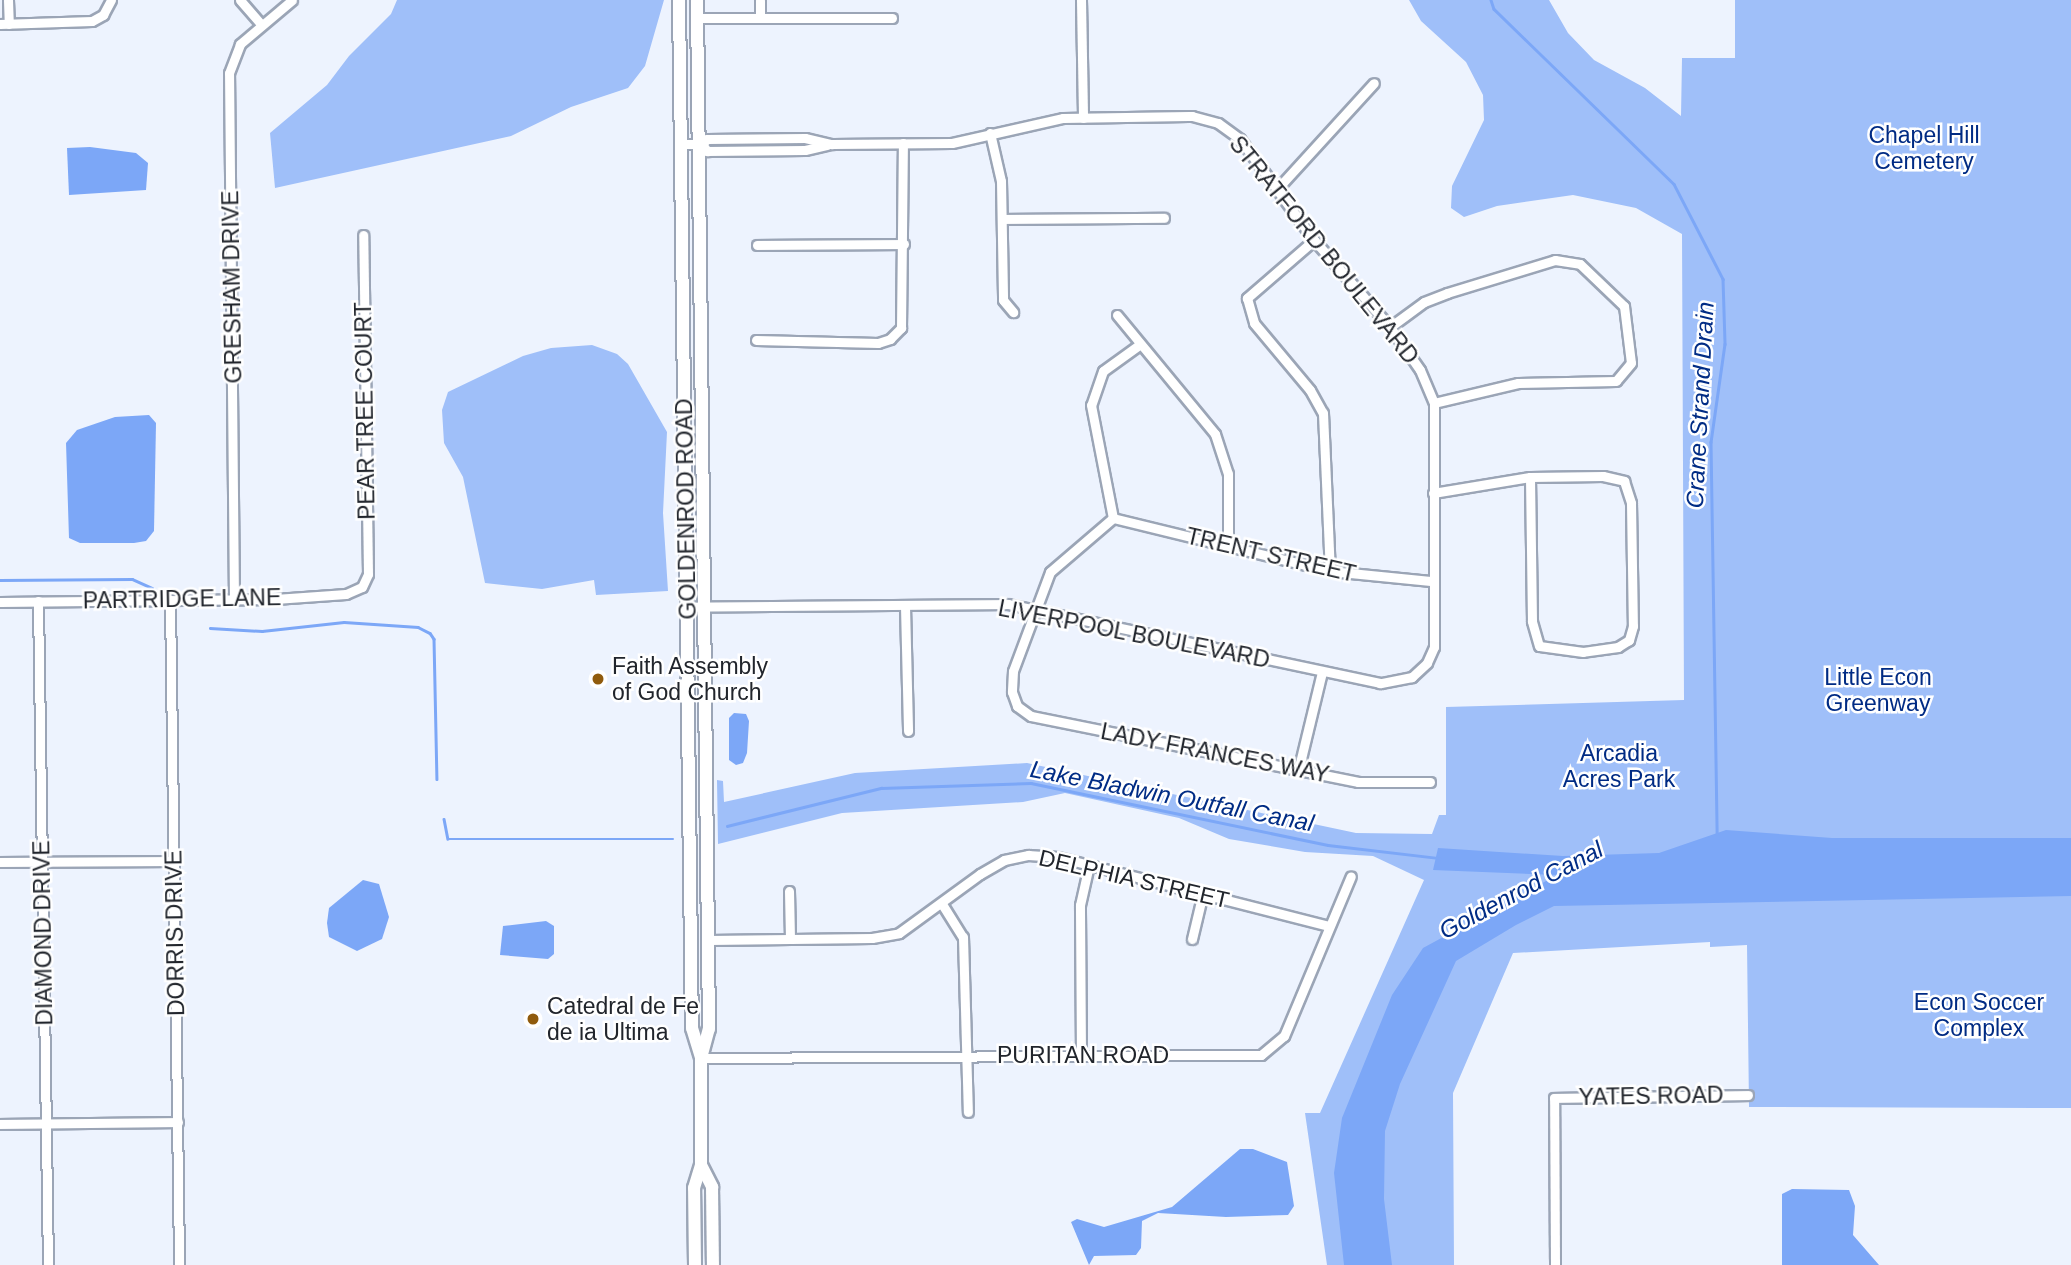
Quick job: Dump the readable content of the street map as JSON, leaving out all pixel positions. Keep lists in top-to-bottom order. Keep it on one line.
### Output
{"streets":{"main road":["GOLDENROD ROAD"],"street":["STRATFORD BOULEVARD","GRESHAM DRIVE","PEAR TREE COURT","TRENT STREET","PARTRIDGE LANE","LIVERPOOL BOULEVARD","LADY FRANCES WAY","DELPHIA STREET","DIAMOND DRIVE","DORRIS DRIVE","PURITAN ROAD","YATES ROAD"]},"crossings":[["STRATFORD BOULEVARD","GOLDENROD ROAD"],["STRATFORD BOULEVARD","TRENT STREET"],["STRATFORD BOULEVARD","LIVERPOOL BOULEVARD"],["GRESHAM DRIVE","PARTRIDGE LANE"],["PEAR TREE COURT","PARTRIDGE LANE"],["GOLDENROD ROAD","LIVERPOOL BOULEVARD"],["GOLDENROD ROAD","DELPHIA STREET"],["GOLDENROD ROAD","PURITAN ROAD"],["PARTRIDGE LANE","DIAMOND DRIVE"],["PARTRIDGE LANE","DORRIS DRIVE"],["LIVERPOOL BOULEVARD","LADY FRANCES WAY"],["DELPHIA STREET","PURITAN ROAD"]],"water":["Crane Strand Drain","Lake Bladwin Outfall Canal","Goldenrod Canal"],"parks":["Chapel Hill Cemetery","Little Econ Greenway","Arcadia Acres Park","Econ Soccer Complex"],"places":["Faith Assembly of God Church","Catedral de Fe de ia Ultima"]}
